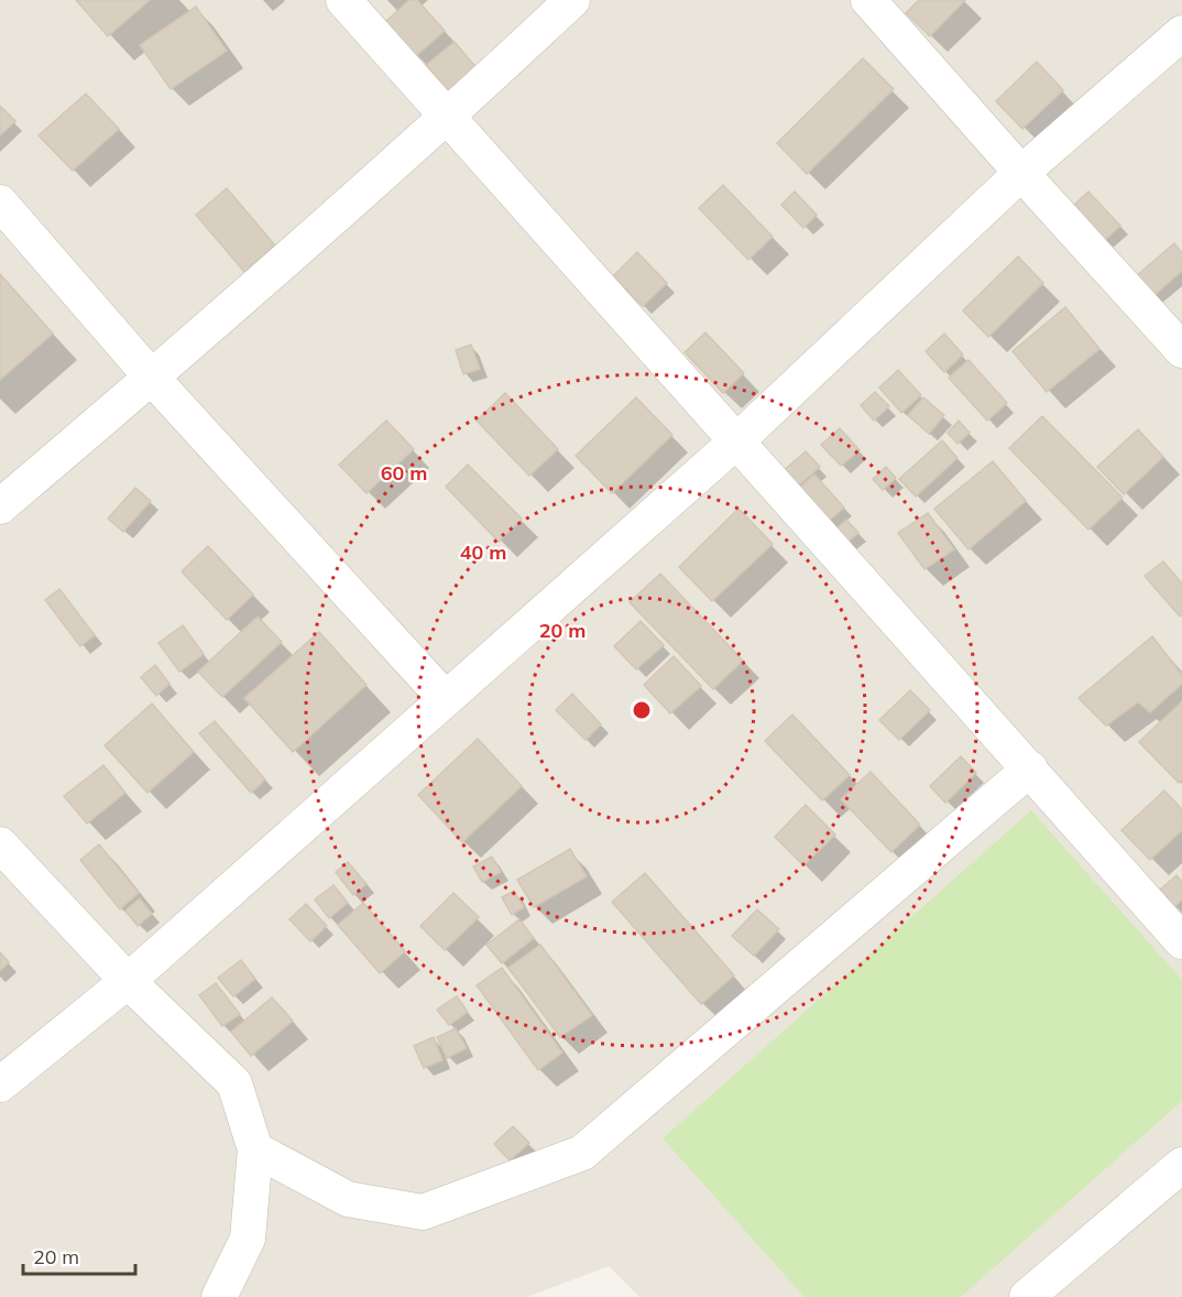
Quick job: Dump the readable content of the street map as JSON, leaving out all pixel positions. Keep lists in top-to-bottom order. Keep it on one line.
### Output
{"scale_bar":"20 m","rings":["60 m","40 m","20 m"]}
